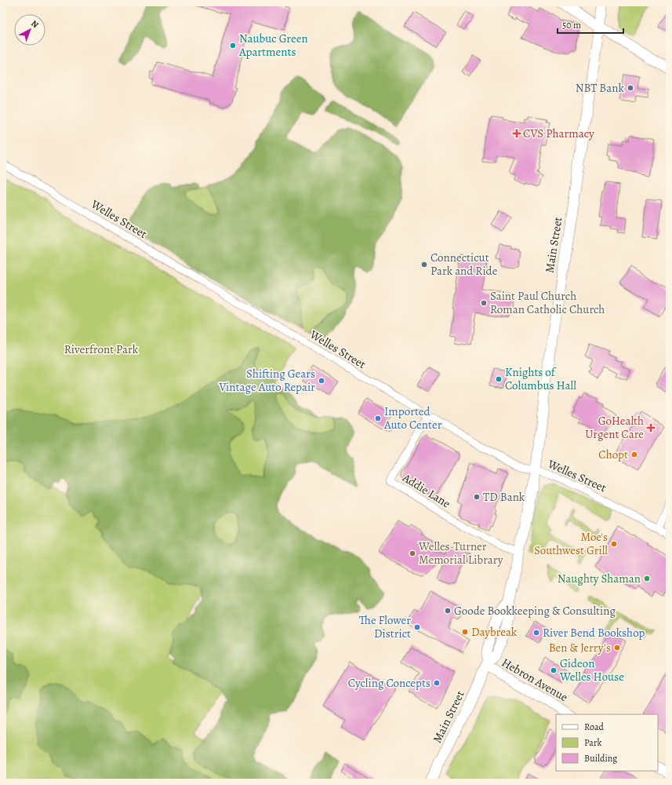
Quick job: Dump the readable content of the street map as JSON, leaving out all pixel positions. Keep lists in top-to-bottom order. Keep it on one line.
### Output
{"streets":{"main road":["Main Street","Hebron Avenue"],"street":["Welles Street","Addie Lane"]},"crossings":[["Welles Street","Main Street"],["Welles Street","Addie Lane"],["Main Street","Addie Lane"],["Main Street","Hebron Avenue"]],"parks":["Riverfront Park"],"places":{"other":["Naubuc Green Apartments","NBT Bank","Connecticut Park and Ride","Saint Paul Church Roman Catholic Church","Knights of Columbus Hall","Shifting Gears Vintage Auto Repair","Imported Auto Center","Chopt","TD Bank","Moe's Southwest Grill","Welles-Turner Memorial Library","Naughty Shaman","Goode Bookkeeping & Consulting","The Flower District","Daybreak","River Bend Bookshop","Ben & Jerry's","Gideon Welles House","Cycling Concepts"],"health":["CVS Pharmacy","GoHealth Urgent Care"]},"legend":["Road","Park","Building"],"scale_bar":"50 m","north":"top right"}
